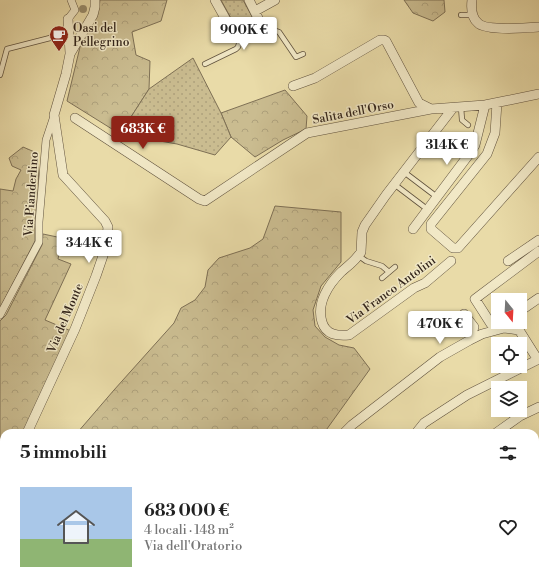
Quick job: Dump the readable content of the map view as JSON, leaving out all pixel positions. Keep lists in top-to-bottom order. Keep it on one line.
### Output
{"streets":{"street":["Salita dell'Orso","Via Pianderlino","Via Franco Antolini","Via del Monte"]},"crossings":[["Via Pianderlino","Via del Monte"]],"places":{"cafe":["Oasi del Pellegrino"]},"north":"bottom","page":{"price":["900K €","683K €","314K €","344K €","470K €"],"heading":"5 immobili","list":[{"name":"683 000 €","note":"4 locali · 148 m² · Via dell'Oratorio"}]}}
